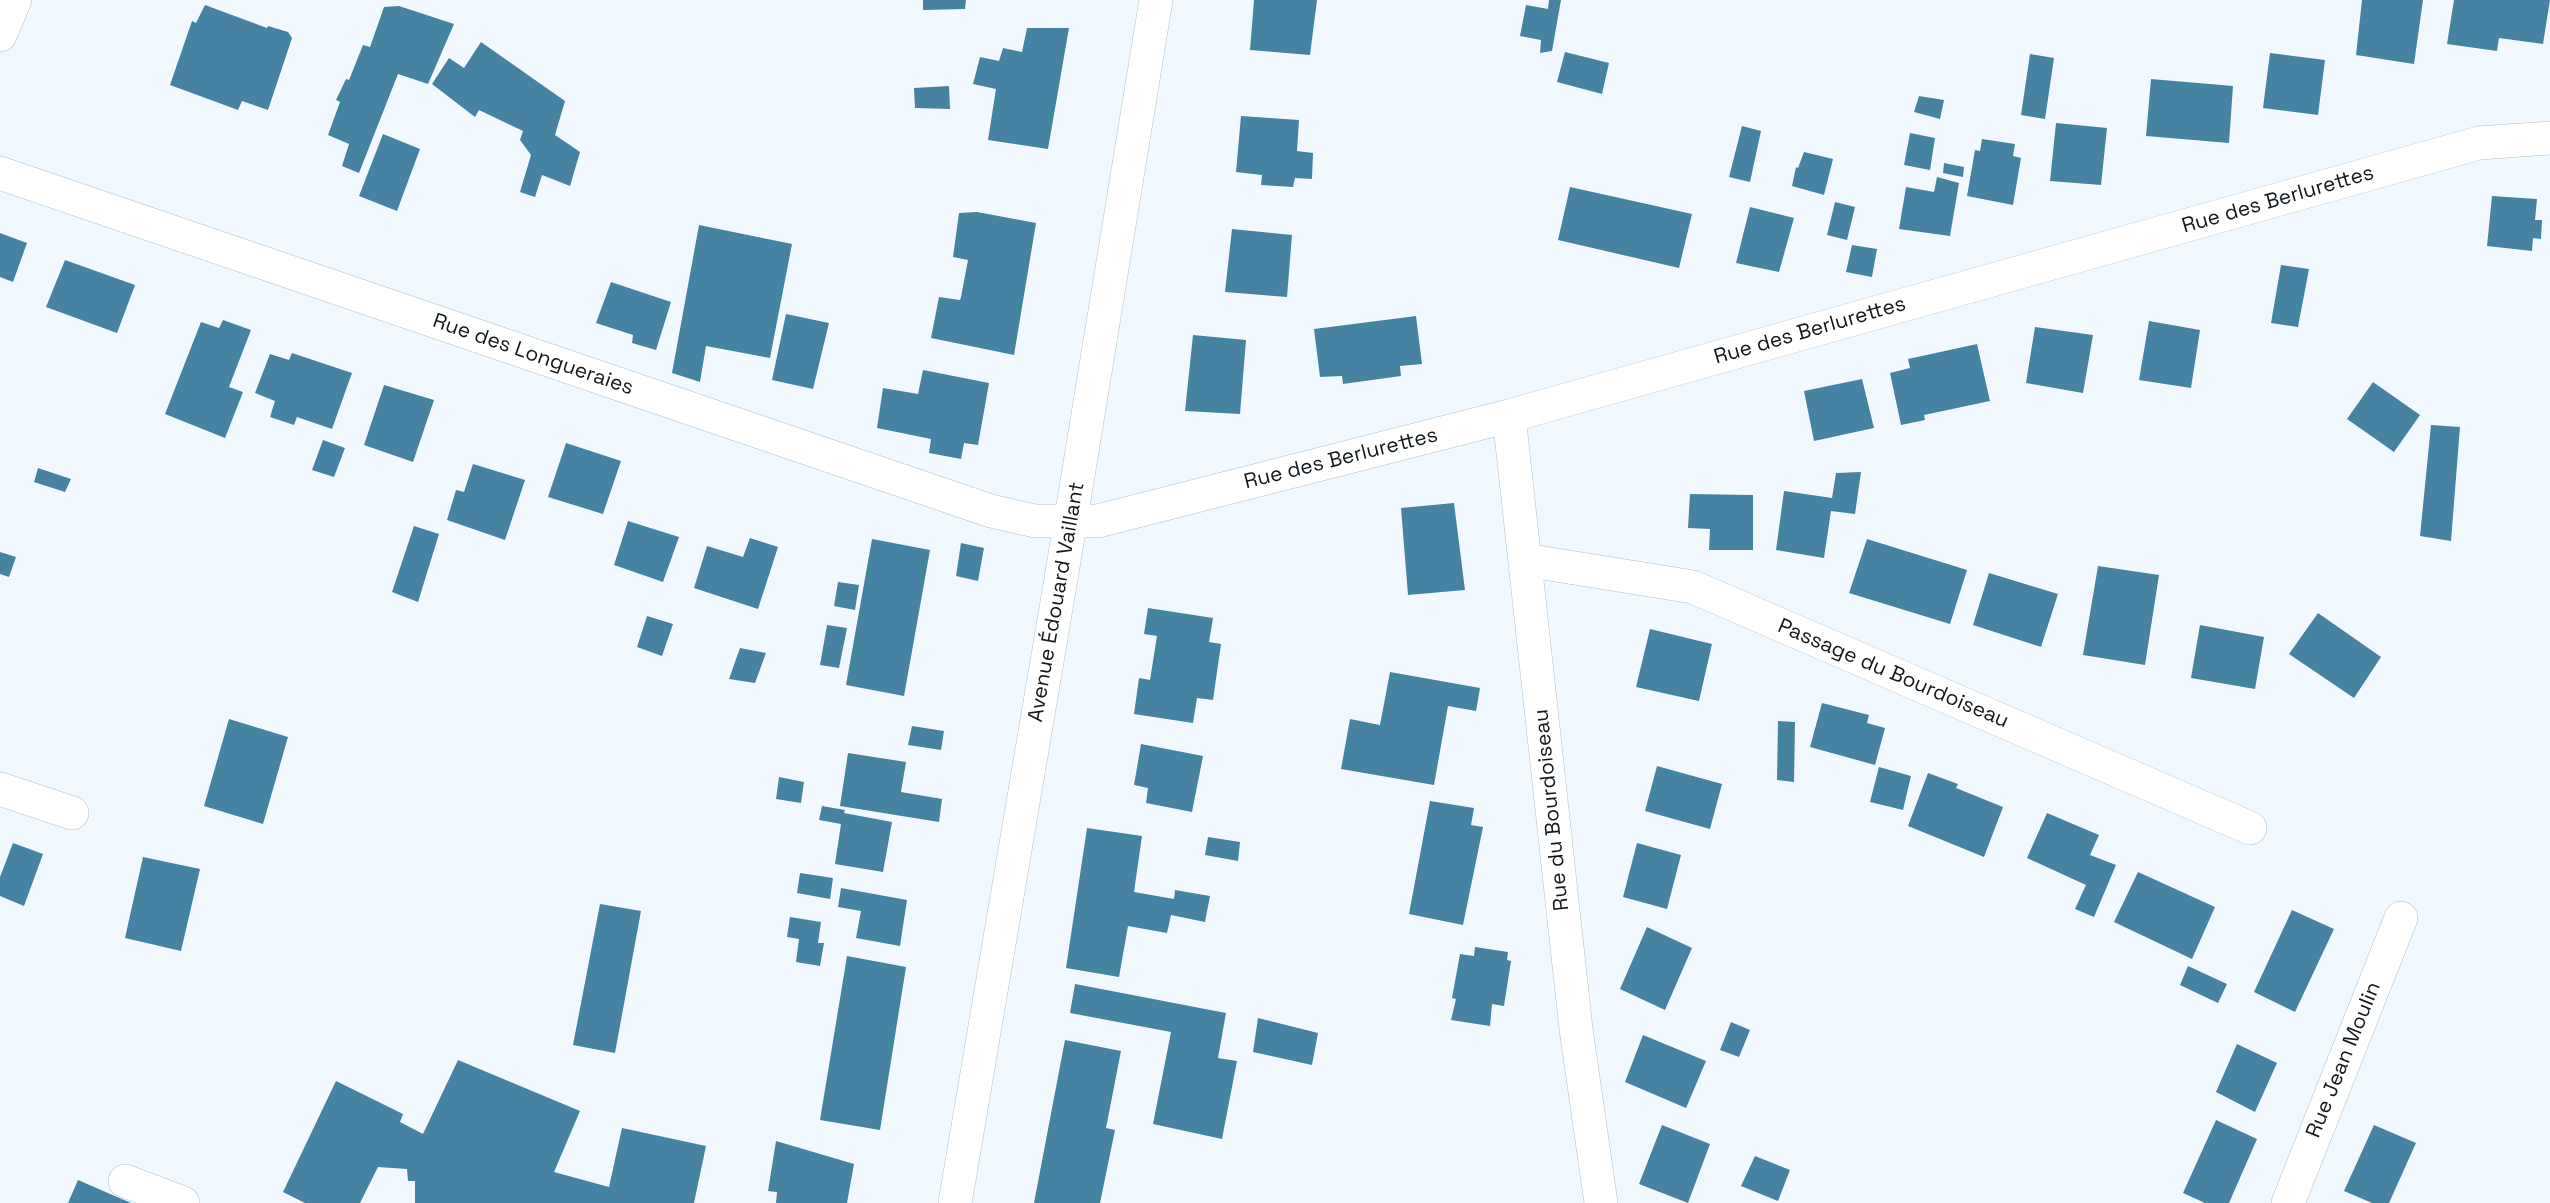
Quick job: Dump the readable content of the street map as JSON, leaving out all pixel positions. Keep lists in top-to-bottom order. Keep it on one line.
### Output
{"streets":{"street":["Rue des Berlurettes","Rue des Longueraies","Avenue Édouard Vaillant","Passage du Bourdoiseau","Rue du Bourdoiseau","Rue Jean Moulin"]},"crossings":[["Rue des Berlurettes","Rue des Longueraies"],["Rue des Berlurettes","Avenue Édouard Vaillant"],["Rue des Berlurettes","Rue du Bourdoiseau"],["Rue des Longueraies","Avenue Édouard Vaillant"],["Passage du Bourdoiseau","Rue du Bourdoiseau"]]}
